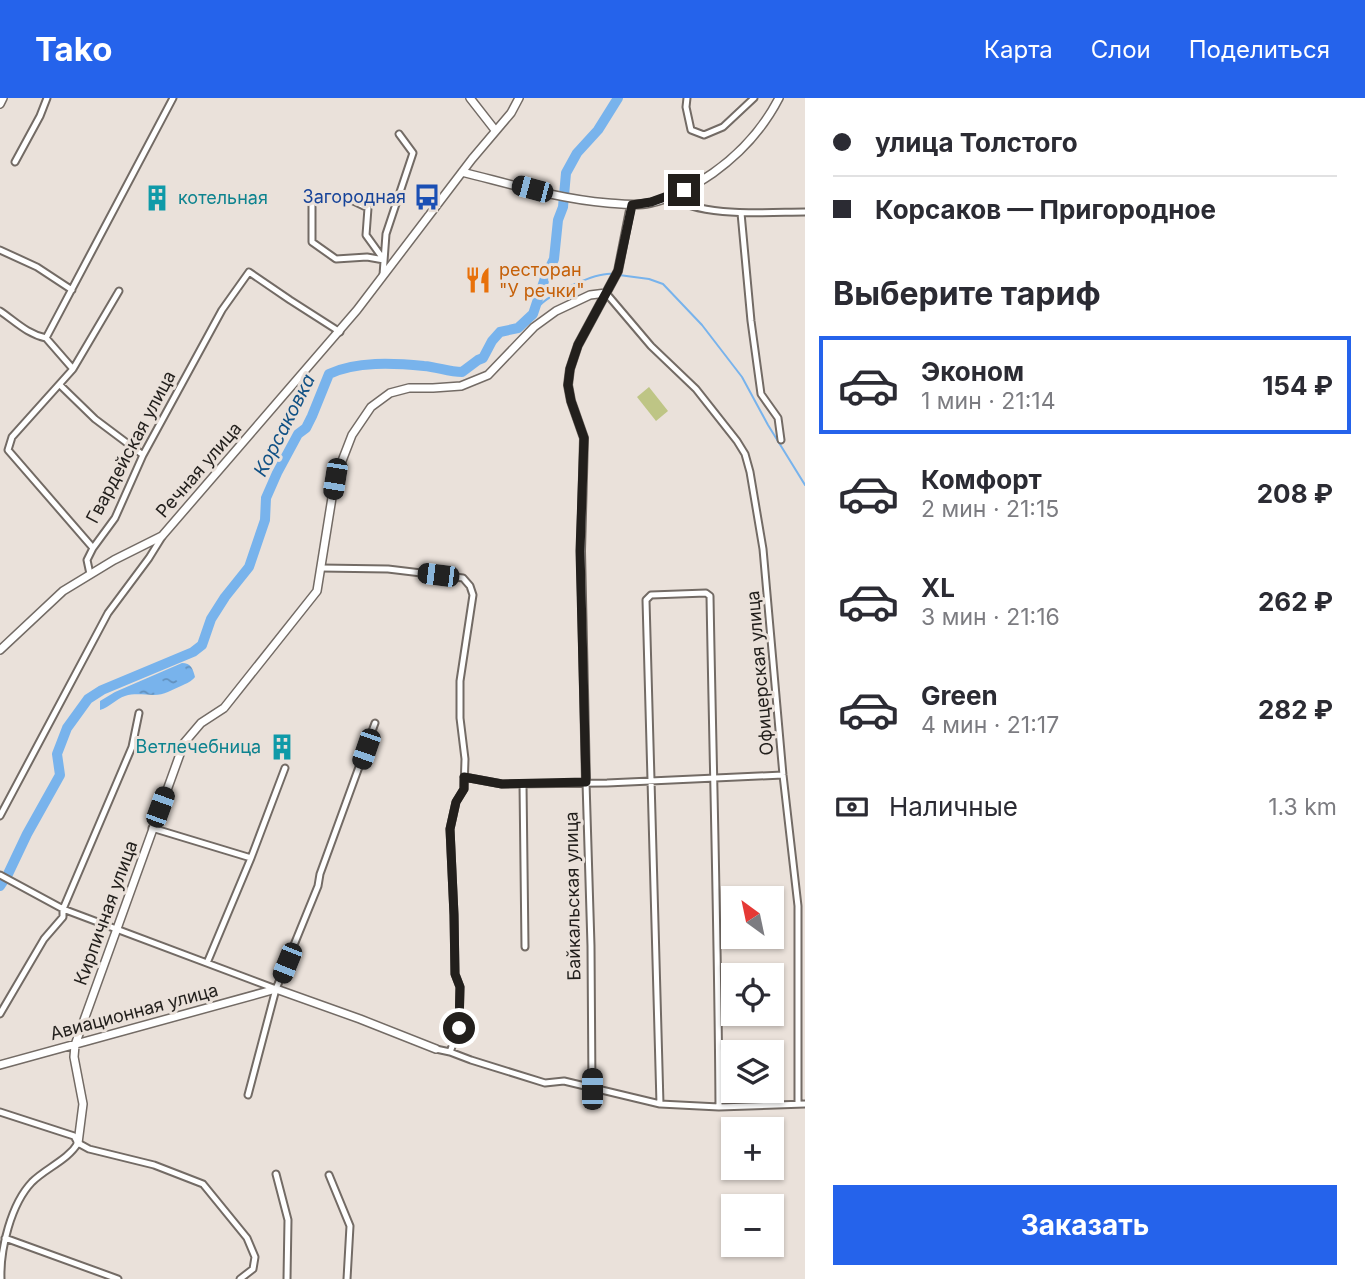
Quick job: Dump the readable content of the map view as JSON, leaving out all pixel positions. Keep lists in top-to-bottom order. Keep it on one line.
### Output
{"streets":{"street":["Гвардейская улица","Речная улица","Офицерская улица","Байкальская улица","Кирпичная улица","Авиационная улица"]},"crossings":[["Гвардейская улица","Речная улица"],["Офицерская улица","Байкальская улица"],["Офицерская улица","Кирпичная улица"],["Байкальская улица","Кирпичная улица"],["Кирпичная улица","Авиационная улица"]],"water":["Корсаковка"],"places":{"bus stop":["Загородная"],"building":["котельная","Ветлечебница"],"restaurant":["ресторан \"У речки\""]},"north":"top left","page":{"header":"Tako","nav":["Карта","Слои","Поделиться"],"banner":["улица Толстого","Корсаков — Пригородное"],"heading":"Выберите тариф","list":[{"name":"Эконом","note":"1 мин · 21:14","value":"154 ₽"},{"name":"Комфорт","note":"2 мин · 21:15","value":"208 ₽"},{"name":"XL","note":"3 мин · 21:16","value":"262 ₽"},{"name":"Green","note":"4 мин · 21:17","value":"282 ₽"}],"pay":["Наличные","1.3 km"],"map_buttons":["+","−"],"buttons":"Заказать"}}
